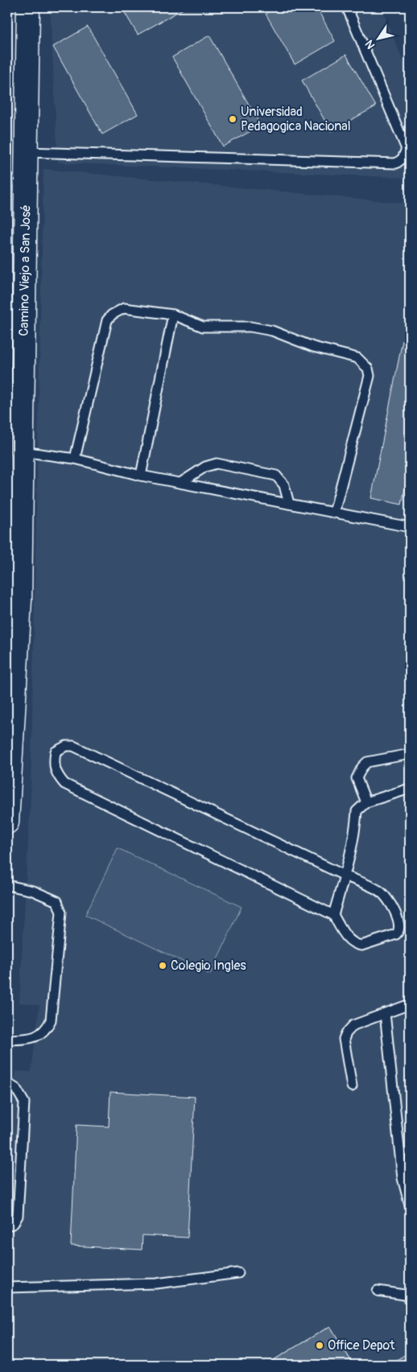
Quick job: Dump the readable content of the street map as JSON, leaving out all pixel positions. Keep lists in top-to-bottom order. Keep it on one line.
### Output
{"streets":{"street":["Camino Viejo a San José"]},"places":["Universidad Pedagogica Nacional","Colegio Ingles","Office Depot"],"north":"bottom left"}
